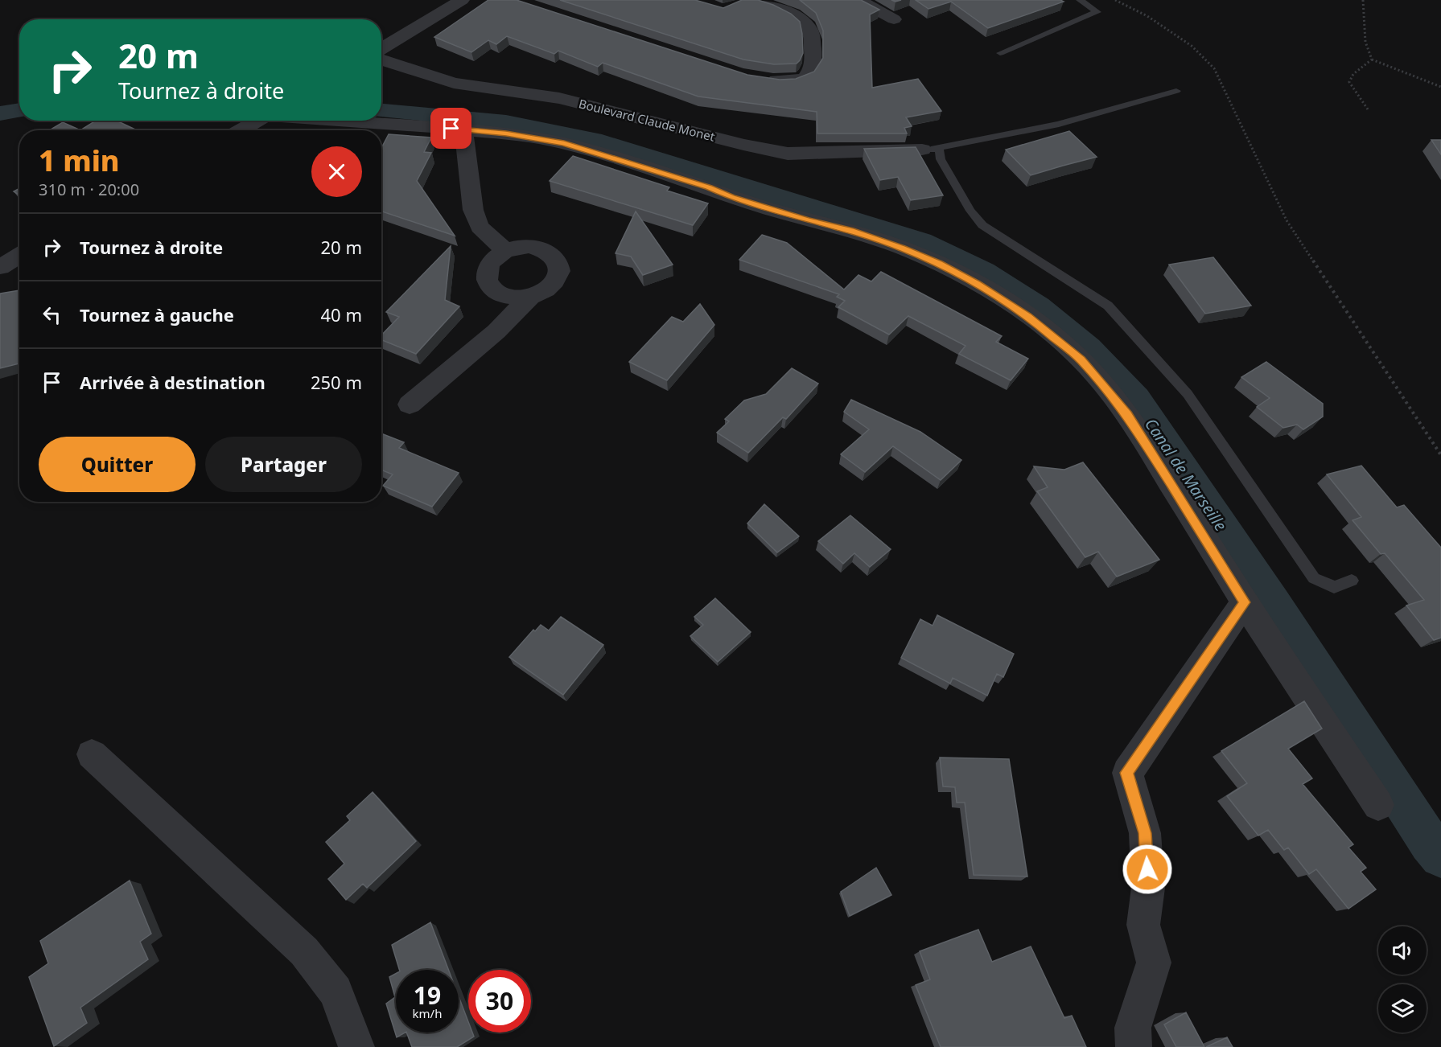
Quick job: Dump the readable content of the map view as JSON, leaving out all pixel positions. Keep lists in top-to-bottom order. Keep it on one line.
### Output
{"streets":{"street":["Boulevard Claude Monet"]},"water":["Canal de Marseille"],"page":{"turn":["20 m","Tournez à droite"],"heading":["1 min","310 m · 20:00"],"list":[{"name":"Tournez à droite","value":"20 m"},{"name":"Tournez à gauche","value":"40 m"},{"name":"Arrivée à destination","value":"250 m"}],"buttons":["Quitter","Partager"],"speed":"19 km/h","limit":"30"}}
